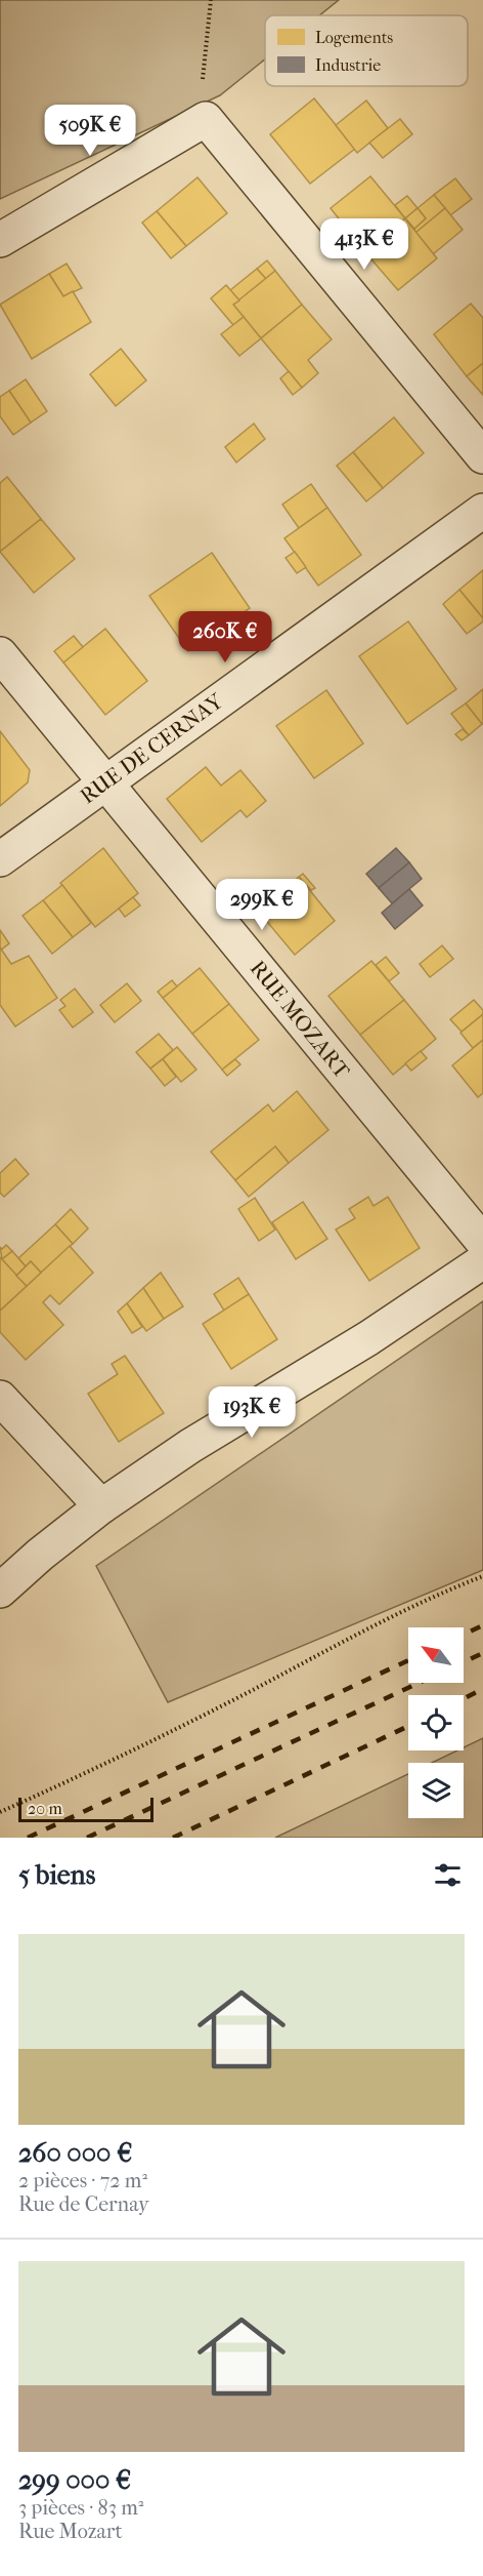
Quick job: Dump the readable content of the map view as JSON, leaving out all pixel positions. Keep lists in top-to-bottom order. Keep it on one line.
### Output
{"streets":{"street":["RUE DE CERNAY","RUE MOZART"]},"crossings":[["RUE DE CERNAY","RUE MOZART"]],"legend":["Logements","Industrie"],"scale_bar":"20 m","north":"top left","page":{"price":["509K €","413K €","260K €","299K €","193K €"],"scale":"20 m","heading":"5 biens","list":[{"name":"260 000 €","note":"2 pièces · 72 m² · Rue de Cernay"},{"name":"299 000 €","note":"3 pièces · 83 m² · Rue Mozart"}]}}
